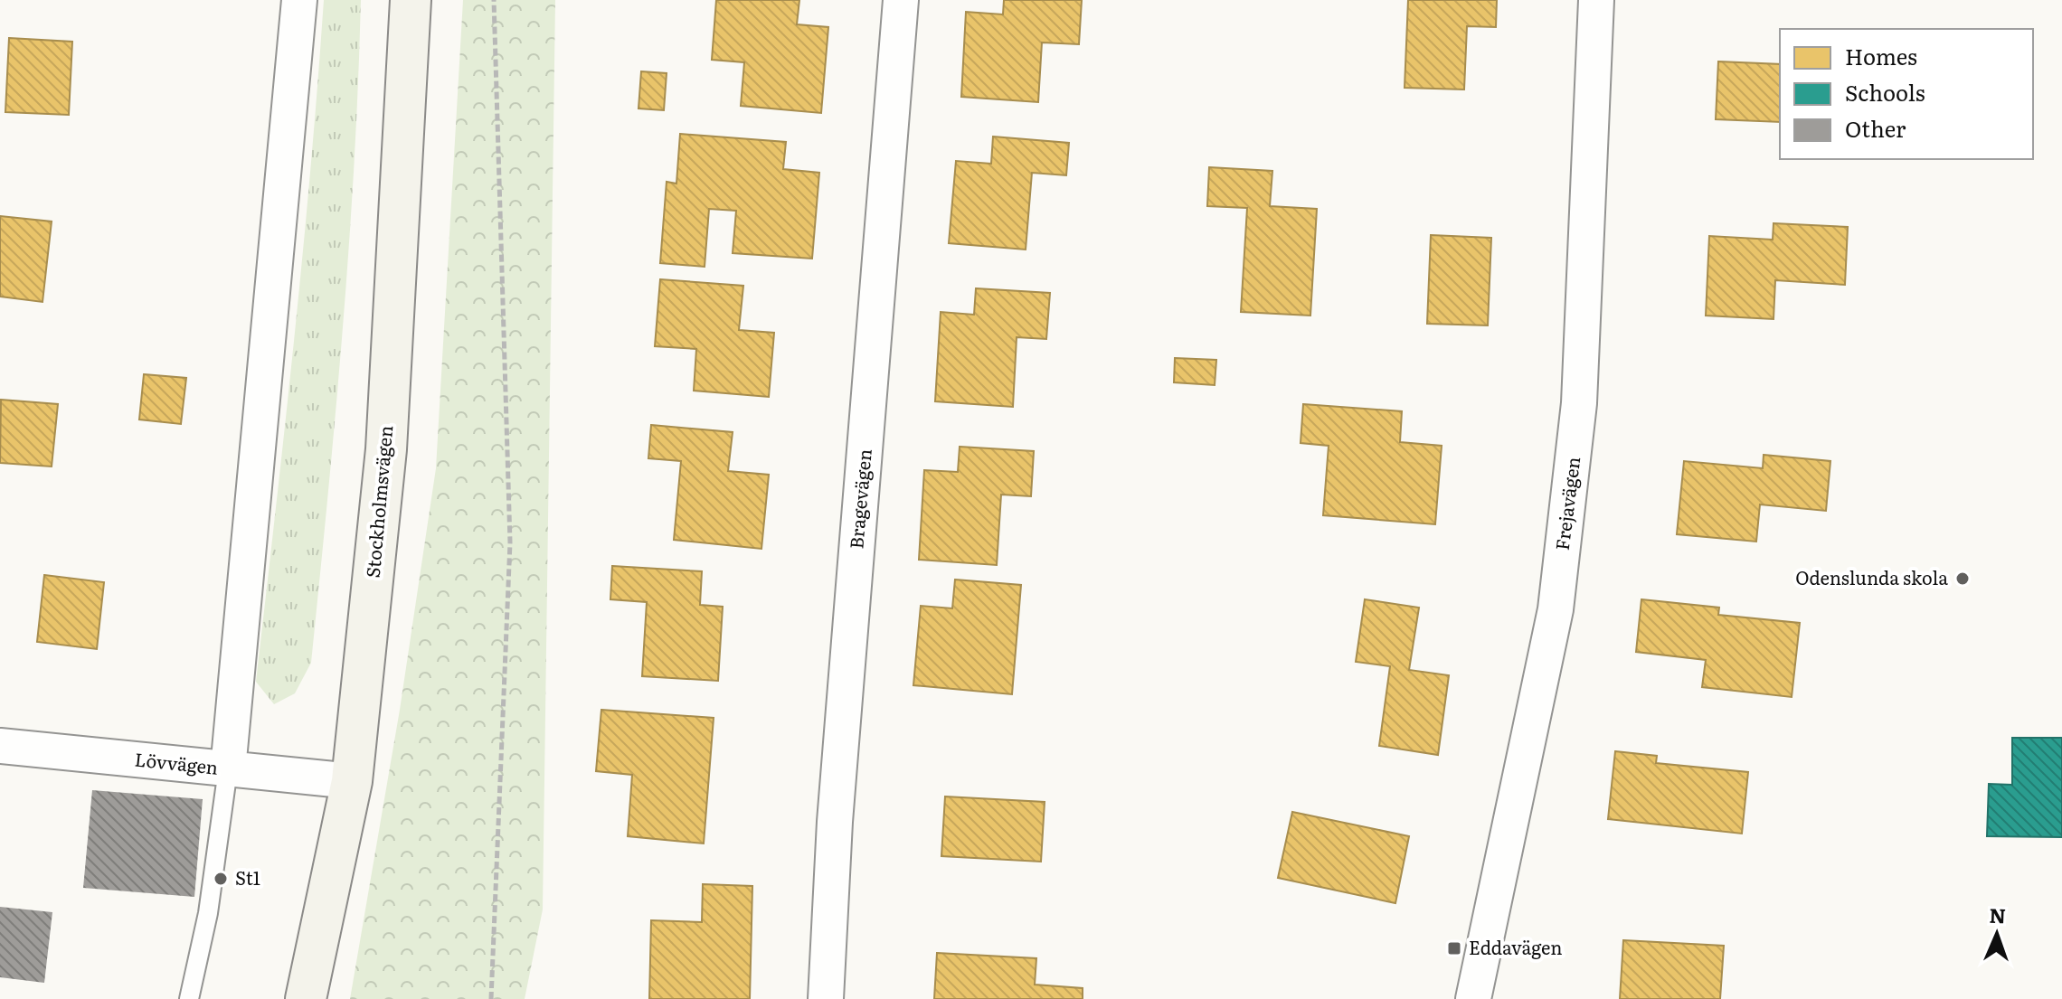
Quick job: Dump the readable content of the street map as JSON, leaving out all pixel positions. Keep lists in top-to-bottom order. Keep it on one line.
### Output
{"streets":{"main road":["Stockholmsvägen"],"street":["Bragevägen","Frejavägen","Lövvägen"]},"crossings":[["Stockholmsvägen","Lövvägen"]],"places":{"other":["Odenslunda skola","St1"],"transit":["Eddavägen"]},"legend":["Homes","Schools","Other"],"north":"top"}
